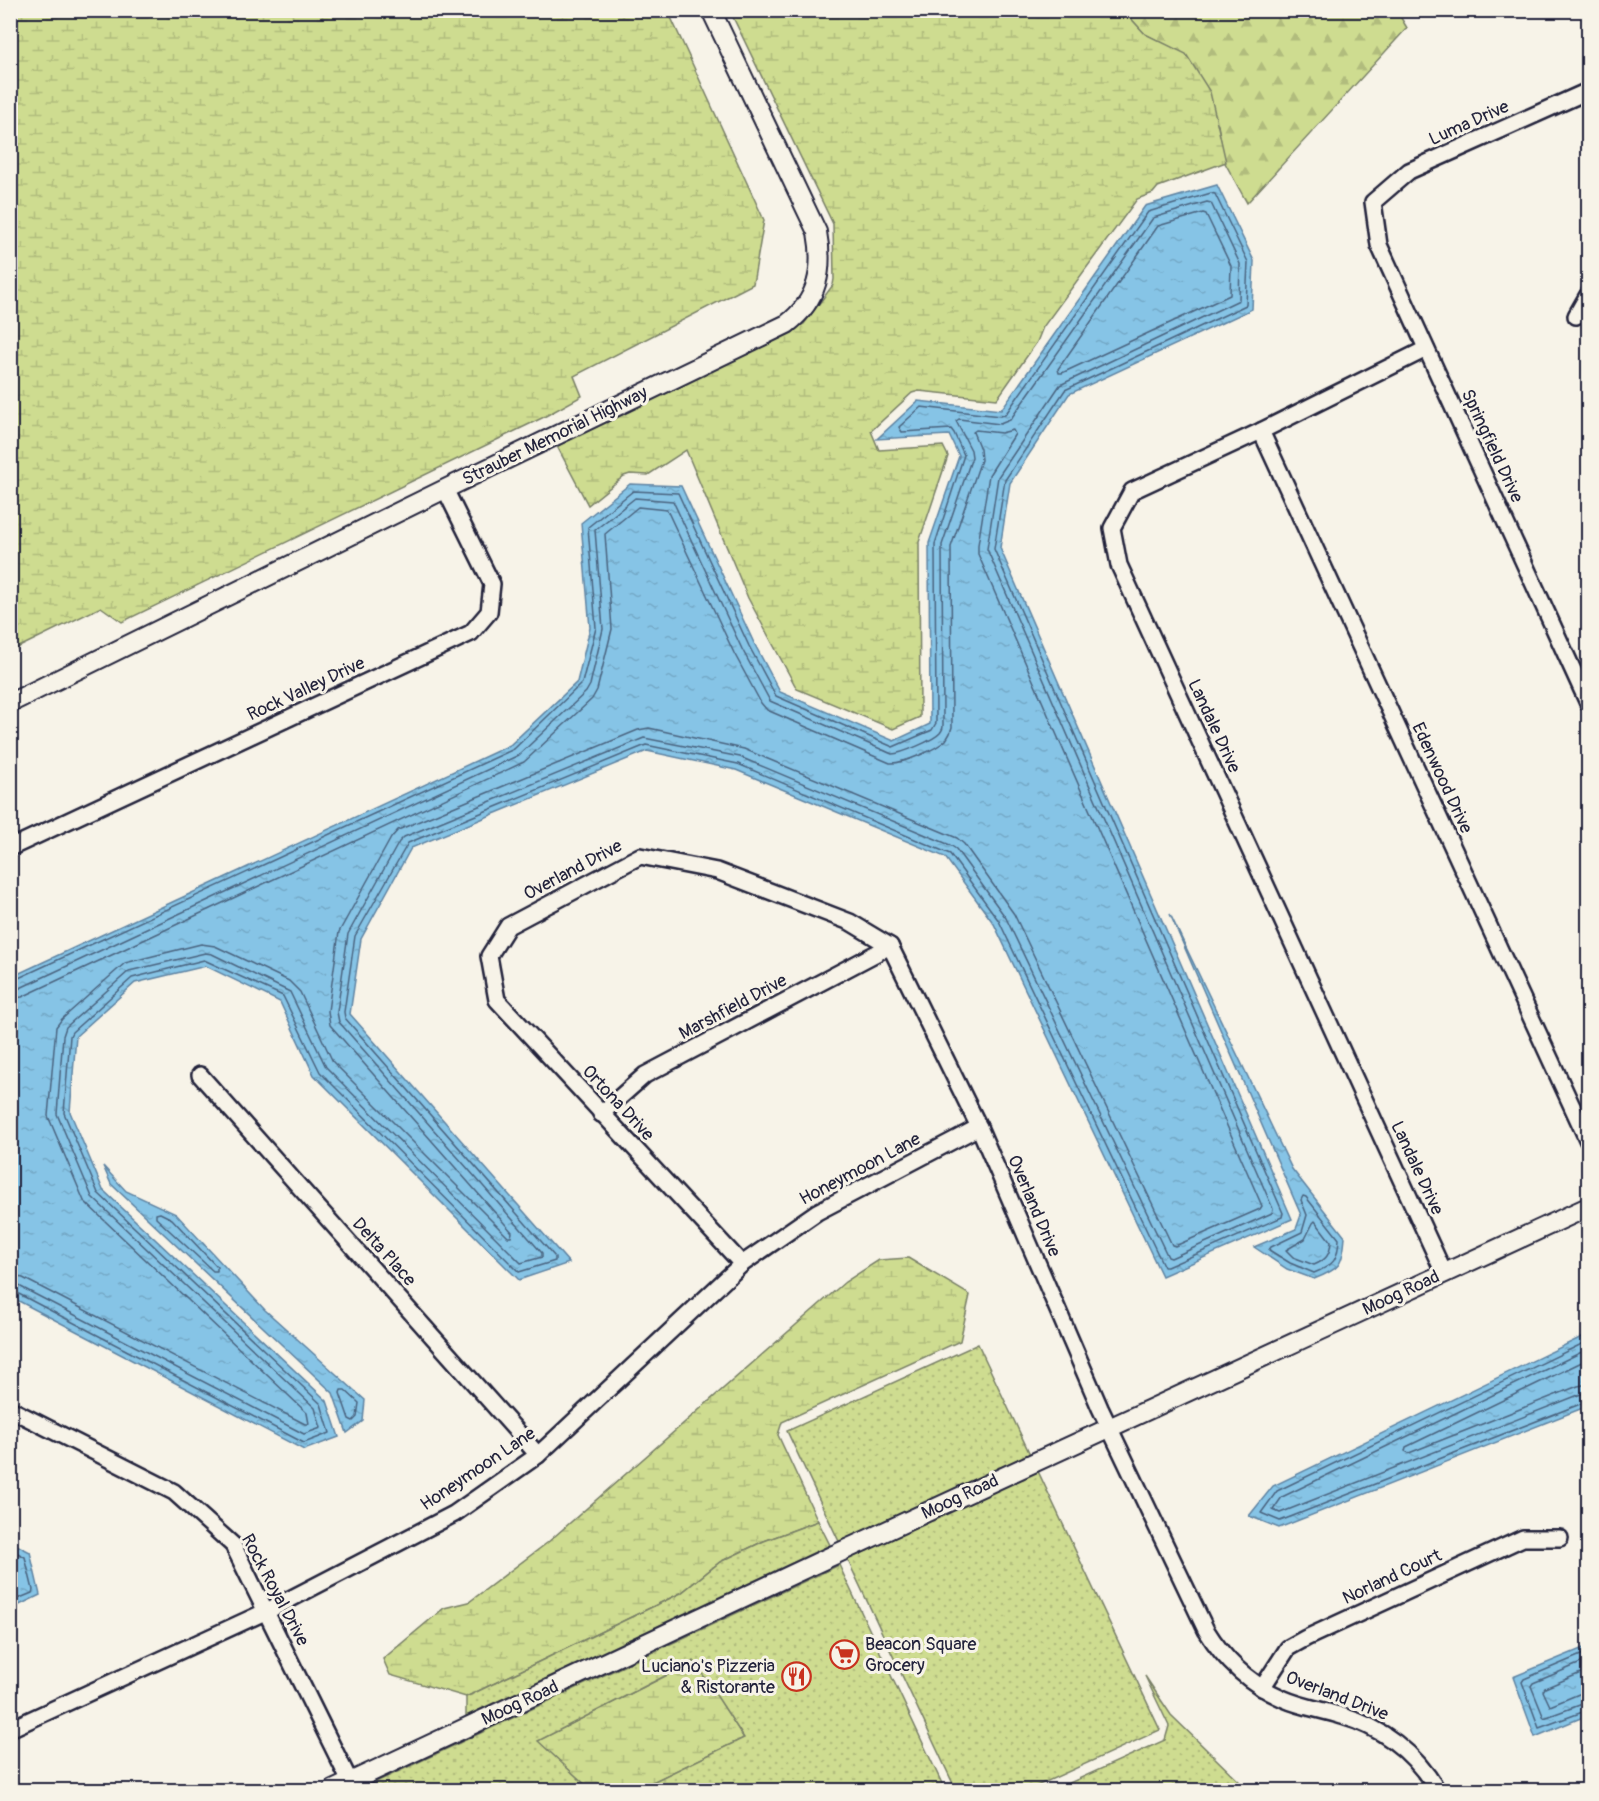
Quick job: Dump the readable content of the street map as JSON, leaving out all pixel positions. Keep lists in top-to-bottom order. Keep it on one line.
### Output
{"streets":{"street":["Luma Drive","Strauber Memorial Highway","Springfield Drive","Rock Valley Drive","Landale Drive","Edenwood Drive","Overland Drive","Marshfield Drive","Ortona Drive","Honeymoon Lane","Delta Place","Moog Road","Norland Court","Rock Royal Drive"]},"crossings":[["Luma Drive","Springfield Drive"],["Strauber Memorial Highway","Rock Valley Drive"],["Springfield Drive","Landale Drive"],["Landale Drive","Edenwood Drive"],["Landale Drive","Moog Road"],["Overland Drive","Marshfield Drive"],["Overland Drive","Ortona Drive"],["Overland Drive","Honeymoon Lane"],["Overland Drive","Moog Road"],["Overland Drive","Norland Court"],["Marshfield Drive","Ortona Drive"],["Ortona Drive","Honeymoon Lane"],["Honeymoon Lane","Delta Place"],["Honeymoon Lane","Rock Royal Drive"],["Moog Road","Rock Royal Drive"]],"places":{"supermarket":["Beacon Square Grocery"],"restaurant":["Luciano's Pizzeria & Ristorante"]}}
